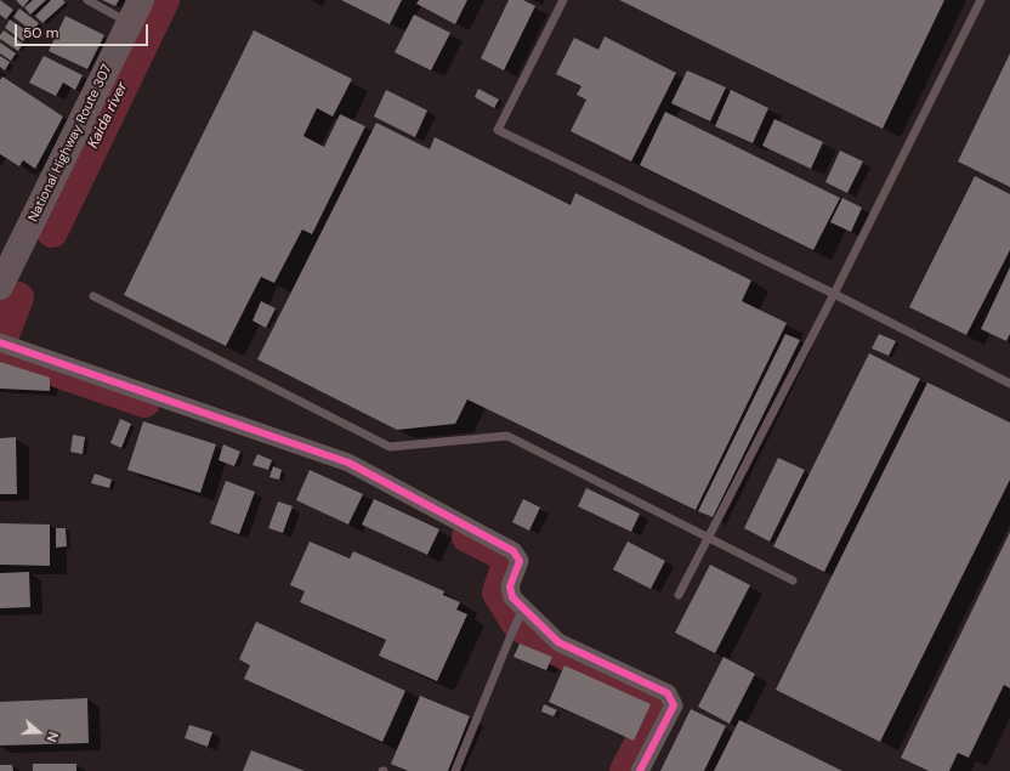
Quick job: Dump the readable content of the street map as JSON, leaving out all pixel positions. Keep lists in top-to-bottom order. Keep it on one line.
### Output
{"streets":{"highway":["National Highway Route 307"]},"water":["Kaida river"],"scale_bar":"50 m","north":"right"}
